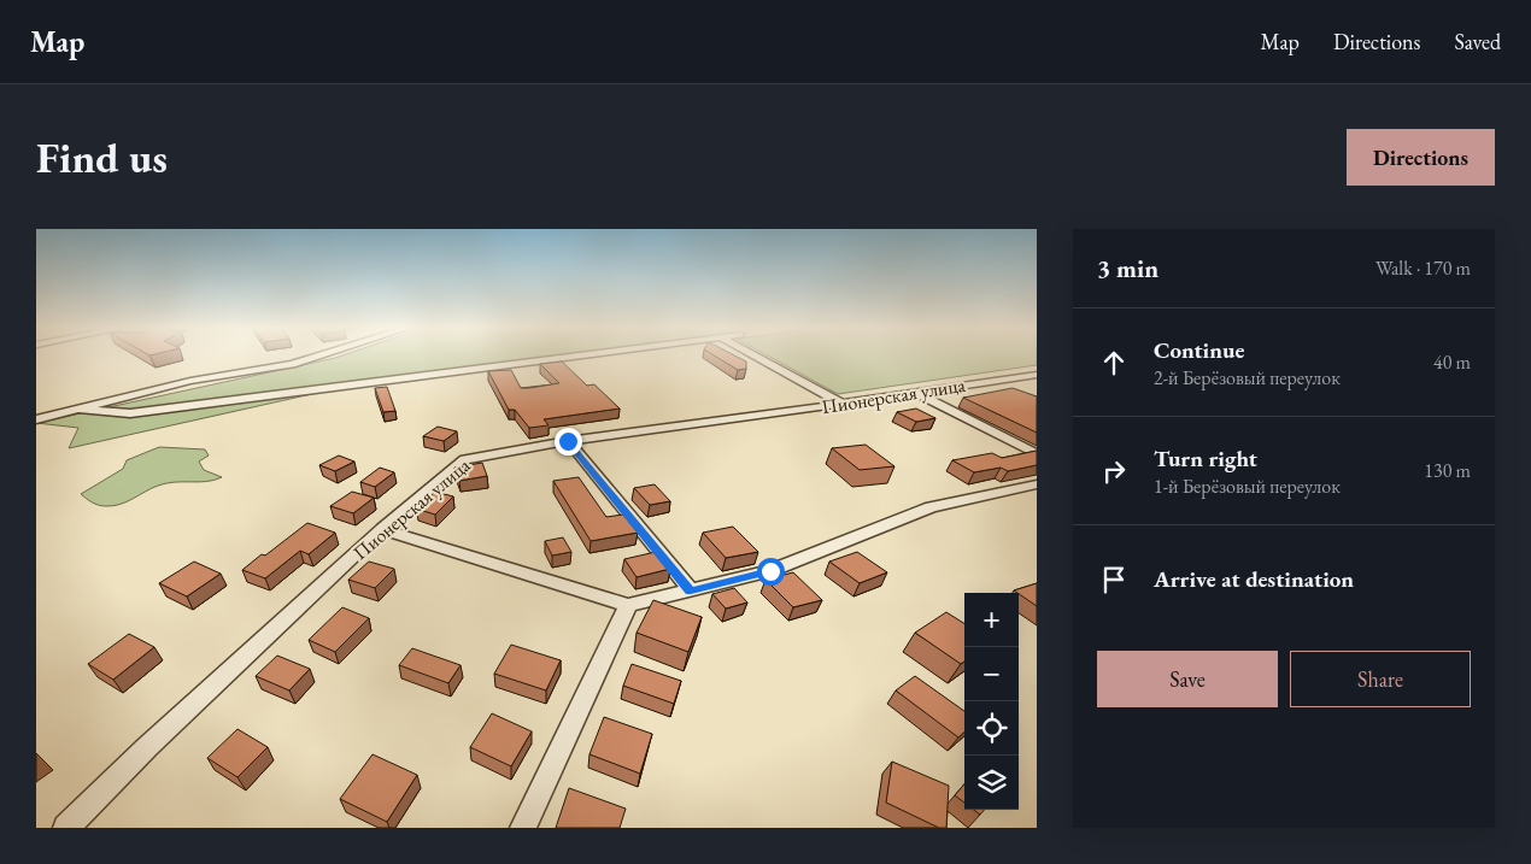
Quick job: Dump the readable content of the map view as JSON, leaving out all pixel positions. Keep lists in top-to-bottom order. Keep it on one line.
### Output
{"streets":{"street":["Пионерская улица"]},"page":{"header":"Map","nav":["Map","Directions","Saved"],"buttons":["Directions",["Save","Share"]],"title":"Find us","heading":["3 min","Walk · 170 m"],"list":[["Continue","2-й Берёзовый переулок","40 m"],["Turn right","1-й Берёзовый переулок","130 m"],"Arrive at destination"],"map_buttons":["+","−"]}}
